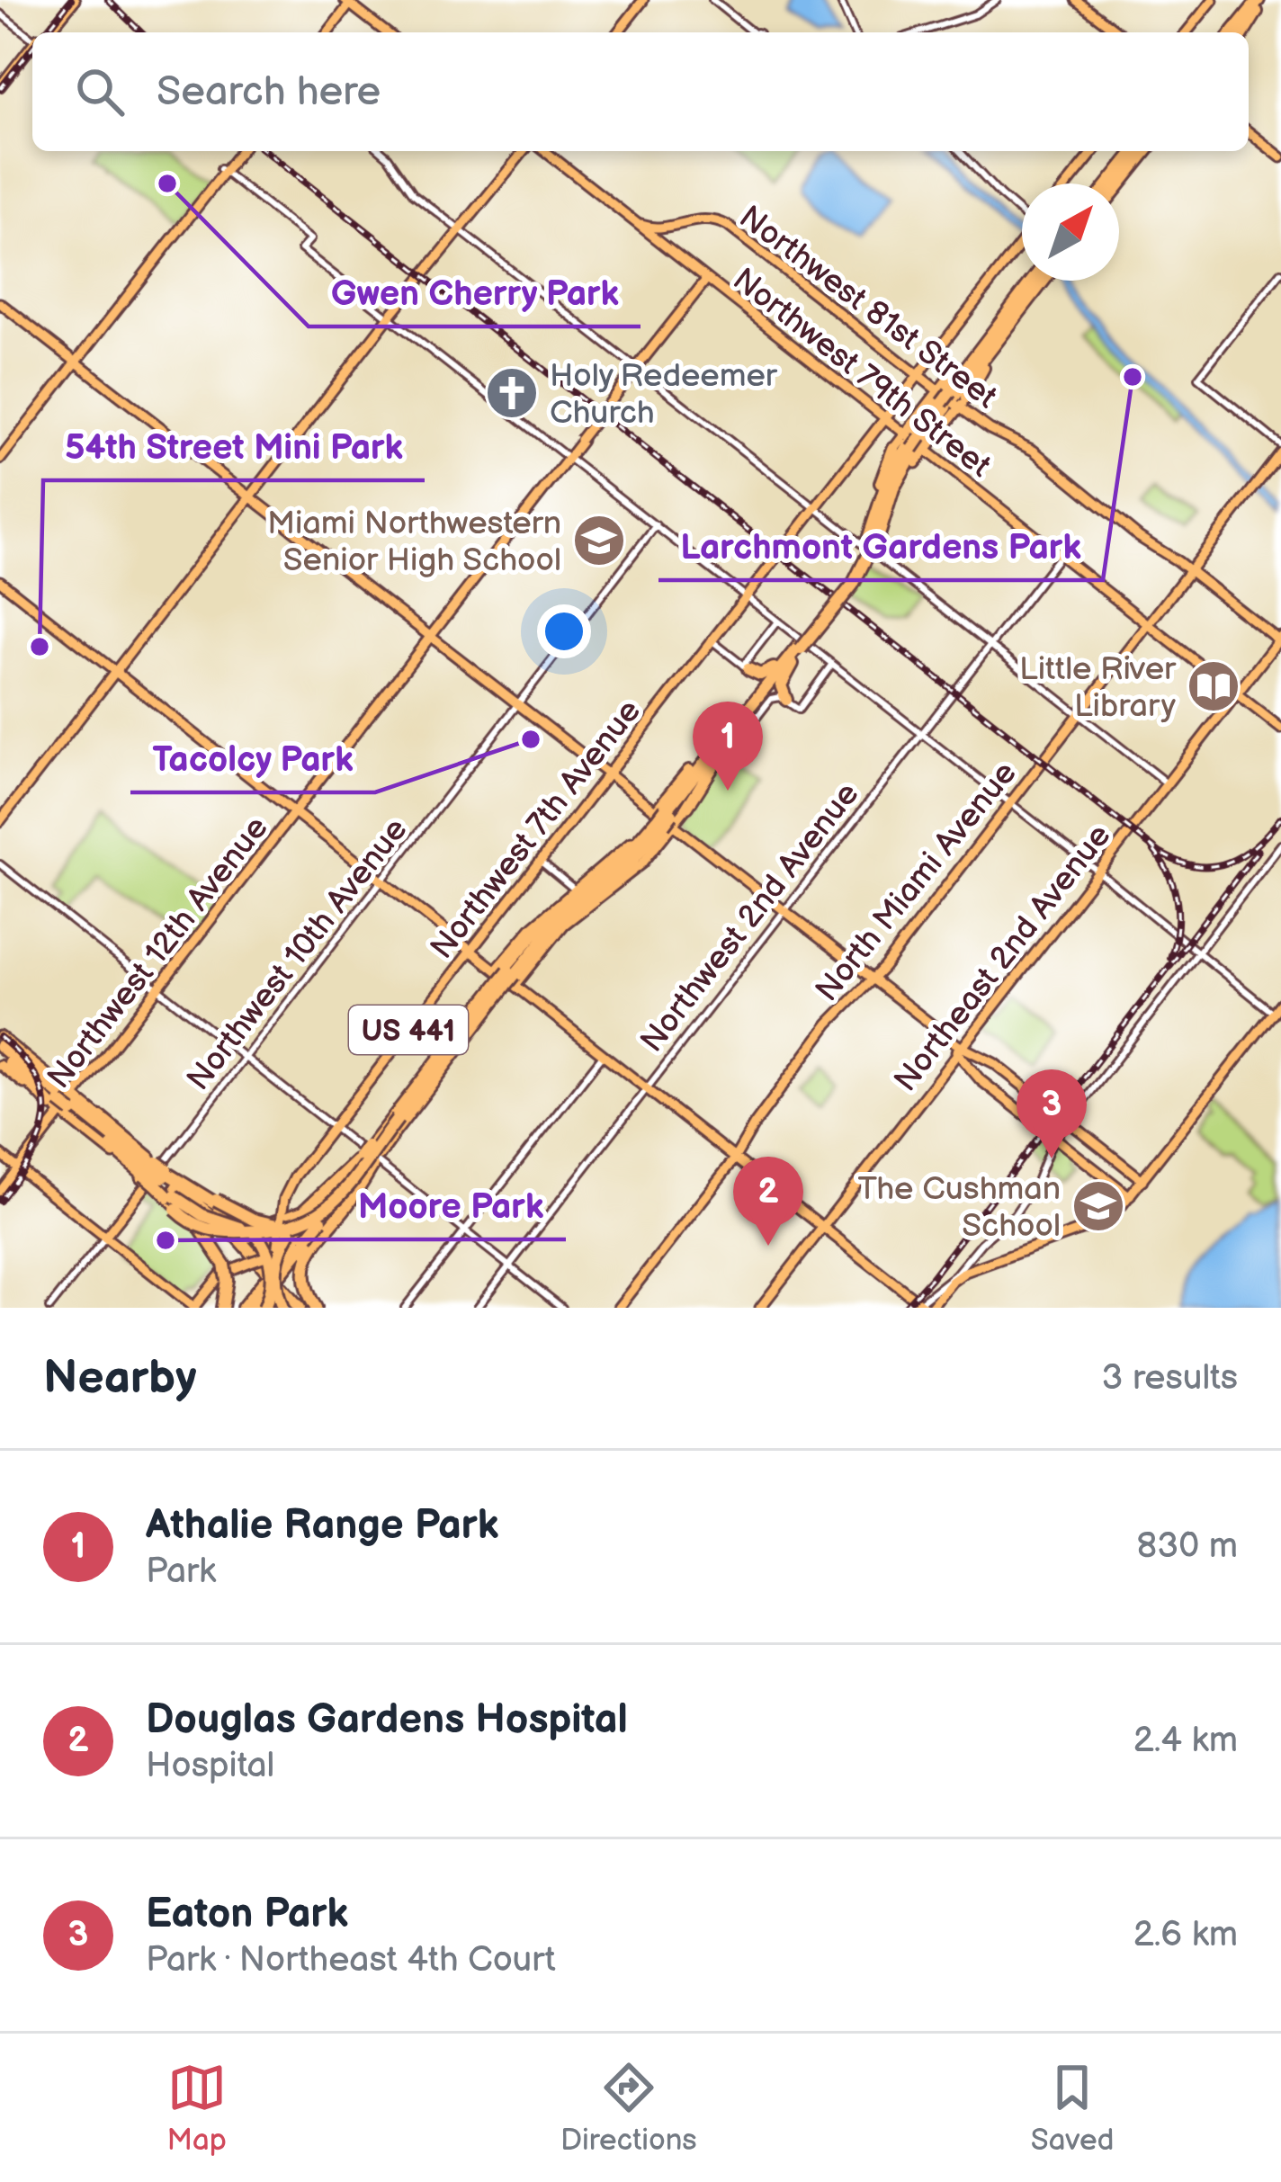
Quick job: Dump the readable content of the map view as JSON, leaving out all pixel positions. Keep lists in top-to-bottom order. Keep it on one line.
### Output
{"streets":{"main road":["Northwest 81st Street","Northwest 79th Street","Northwest 7th Avenue","North Miami Avenue","Northwest 12th Avenue","Northwest 10th Avenue","Northeast 2nd Avenue","US 441"],"street":["Northwest 2nd Avenue"]},"crossings":[["Northwest 81st Street","Northwest 79th Street"],["Northwest 81st Street","Northwest 7th Avenue"],["Northwest 81st Street","North Miami Avenue"],["Northwest 81st Street","Northeast 2nd Avenue"],["Northwest 79th Street","Northwest 7th Avenue"],["Northwest 79th Street","North Miami Avenue"],["Northwest 79th Street","Northwest 2nd Avenue"],["Northwest 79th Street","Northwest 12th Avenue"]],"places":{"other":["Gwen Cherry Park","Larchmont Gardens Park","54th Street Mini Park","Tacolcy Park","Moore Park"],"church":["Holy Redeemer Church"],"school or university":["Miami Northwestern Senior High School","The Cushman School"],"library":["Little River Library"]},"north":"top right","page":{"search":"Search here","pins":["1","3","2"],"heading":["Nearby","3 results"],"list":[{"mark":"1","name":"Athalie Range Park","note":"Park","value":"830 m"},{"mark":"2","name":"Douglas Gardens Hospital","note":"Hospital","value":"2.4 km"},{"mark":"3","name":"Eaton Park","note":"Park · Northeast 4th Court","value":"2.6 km"}],"nav":["Map","Directions","Saved"]}}
